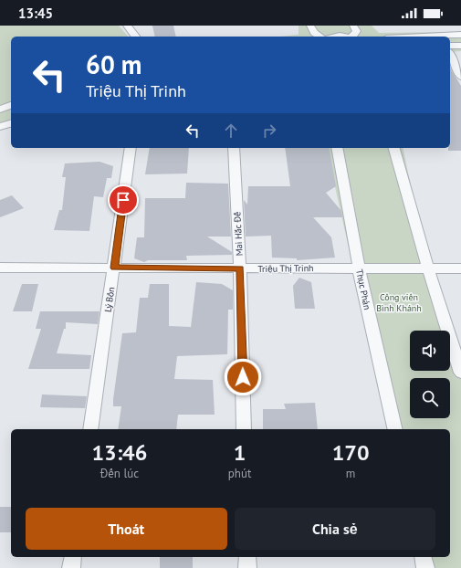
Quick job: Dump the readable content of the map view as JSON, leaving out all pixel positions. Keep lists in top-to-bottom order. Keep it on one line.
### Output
{"streets":{"street":["Mai Hắc Đế","Triệu Thị Trinh","Thục Phán","Lý Bôn"]},"crossings":[["Mai Hắc Đế","Triệu Thị Trinh"],["Triệu Thị Trinh","Thục Phán"],["Triệu Thị Trinh","Lý Bôn"]],"parks":["Công viên Bình Khánh"],"page":{"status":"13:45","turn":["60 m","Triệu Thị Trinh"],"eta":["13:46","Đến lúc","1","phút","170","m"],"buttons":["Thoát","Chia sẻ"]}}
